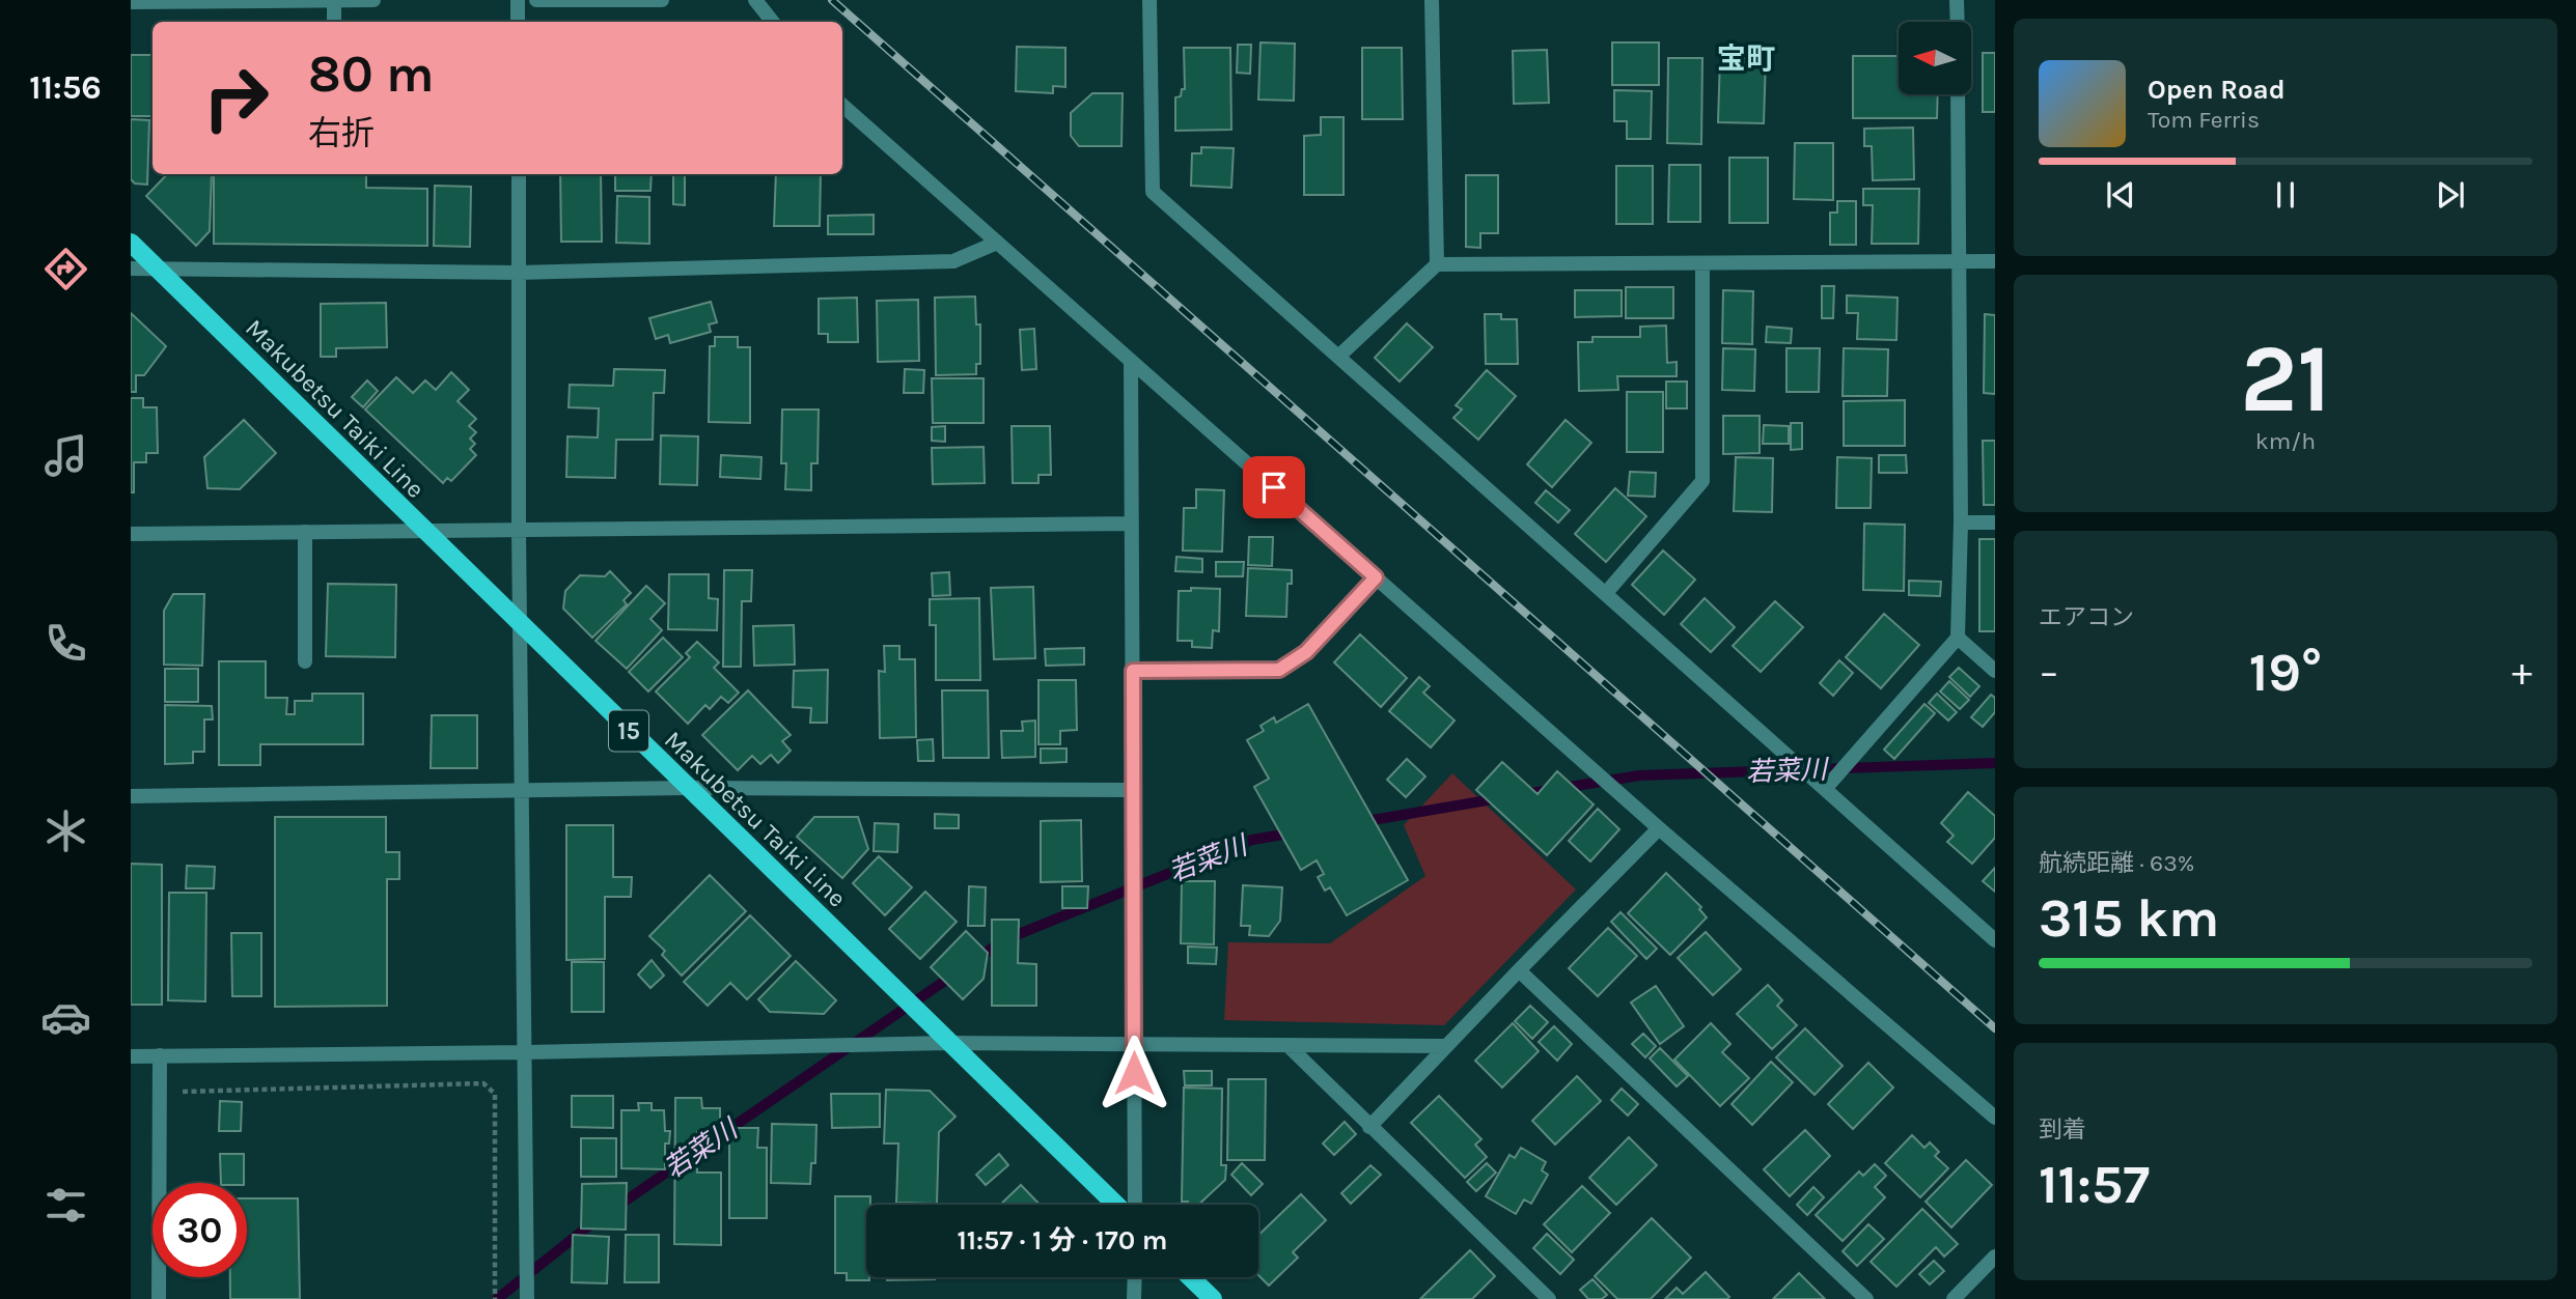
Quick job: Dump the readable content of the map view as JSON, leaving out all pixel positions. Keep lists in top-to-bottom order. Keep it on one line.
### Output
{"streets":{"main road":["Makubetsu Taiki Line","15"]},"districts":["宝町"],"water":["若菜川"],"north":"left","page":{"tabs":"11:56","turn":["80 m","右折"],"song":["Open Road","Tom Ferris"],"tile":[["21","km/h"],"エアコン",["航続距離 · 63%","315 km"],["到着","11:57"]],"heat":["−","19°","+"],"limit":"30","trip":"11:57 · 1 分 · 170 m"}}
